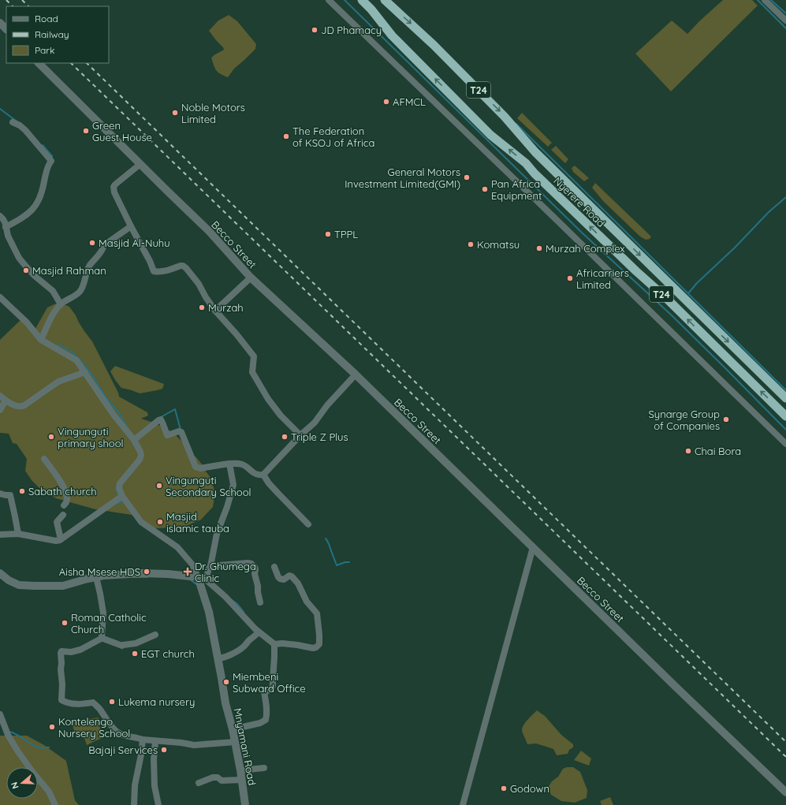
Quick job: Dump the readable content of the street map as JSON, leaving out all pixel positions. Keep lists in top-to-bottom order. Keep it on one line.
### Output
{"streets":{"highway":["T24","Nyerere Road"],"street":["Becco Street","Mnyamani Road"]},"places":{"other":["JD Phamacy","AFMCL","Noble Motors Limited","Green Guest House","The Federation of KSOJ of Africa","General Motors Investment Limited(GMI)","Pan Africa Equipment","TPPL","Masjid Al-Nuhu","Komatsu","Murzah Complex","Masjid Rahman","Africarriers Limited","Murzah","Synarge Group of Companies","Vingunguti primary shool","Triple Z Plus","Chai Bora","Vingunguti Secondary School","Sabath church","Masjid islamic tauba","Aisha Msese HDS","Roman Catholic Church","EGT church","Miembeni Subward Office","Lukema nursery","Kontelengo Nursery School","Bajaji Services","Godown"],"health":["Dr. Ghumega Clinic"]},"legend":["Road","Railway","Park"],"north":"left"}
